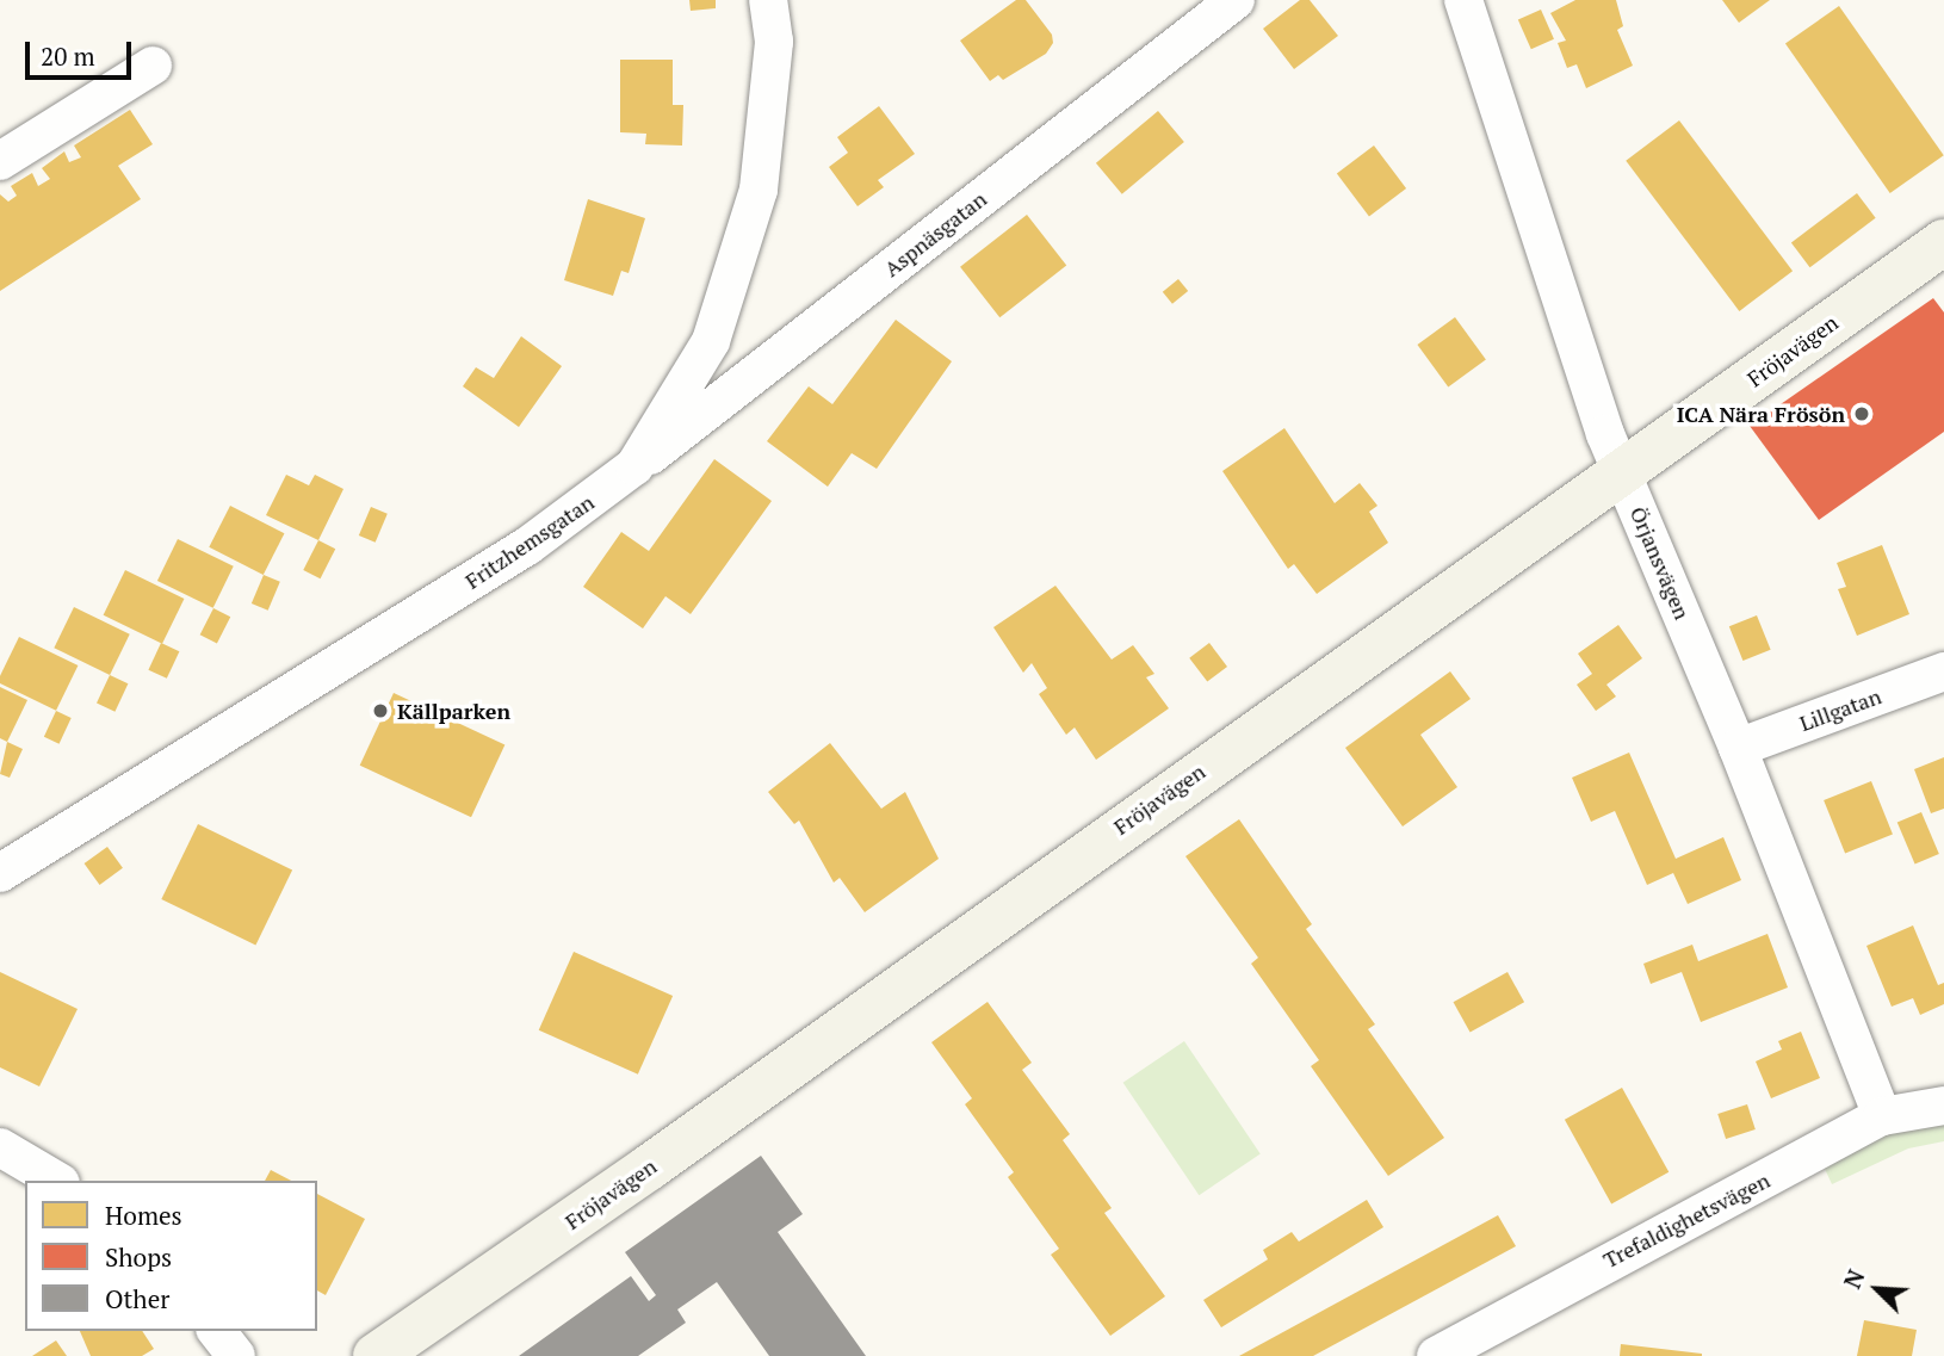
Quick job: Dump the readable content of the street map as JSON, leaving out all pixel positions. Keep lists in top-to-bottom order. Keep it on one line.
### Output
{"streets":{"street":["Aspnäsgatan","Fröjavägen","Fritzhemsgatan","Örjansvägen","Lillgatan","Trefaldighetsvägen"]},"crossings":[["Aspnäsgatan","Fritzhemsgatan"],["Fröjavägen","Örjansvägen"],["Örjansvägen","Lillgatan"],["Örjansvägen","Trefaldighetsvägen"]],"places":["ICA Nära Frösön","Källparken"],"legend":["Homes","Shops","Other"],"scale_bar":"20 m","north":"top left"}
